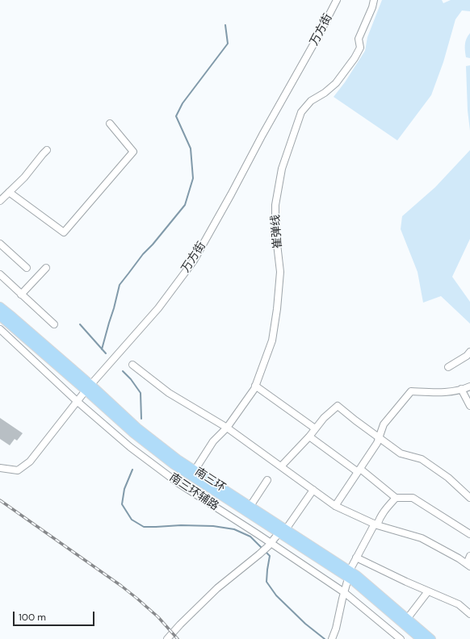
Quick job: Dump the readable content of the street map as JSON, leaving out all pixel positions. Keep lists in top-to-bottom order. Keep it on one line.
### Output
{"streets":{"main road":["南三环"],"street":["万方街","崔弹线","南三环辅路"]},"crossings":[["万方街","南三环"],["万方街","南三环辅路"],["崔弹线","南三环"]],"scale_bar":"100 m"}
